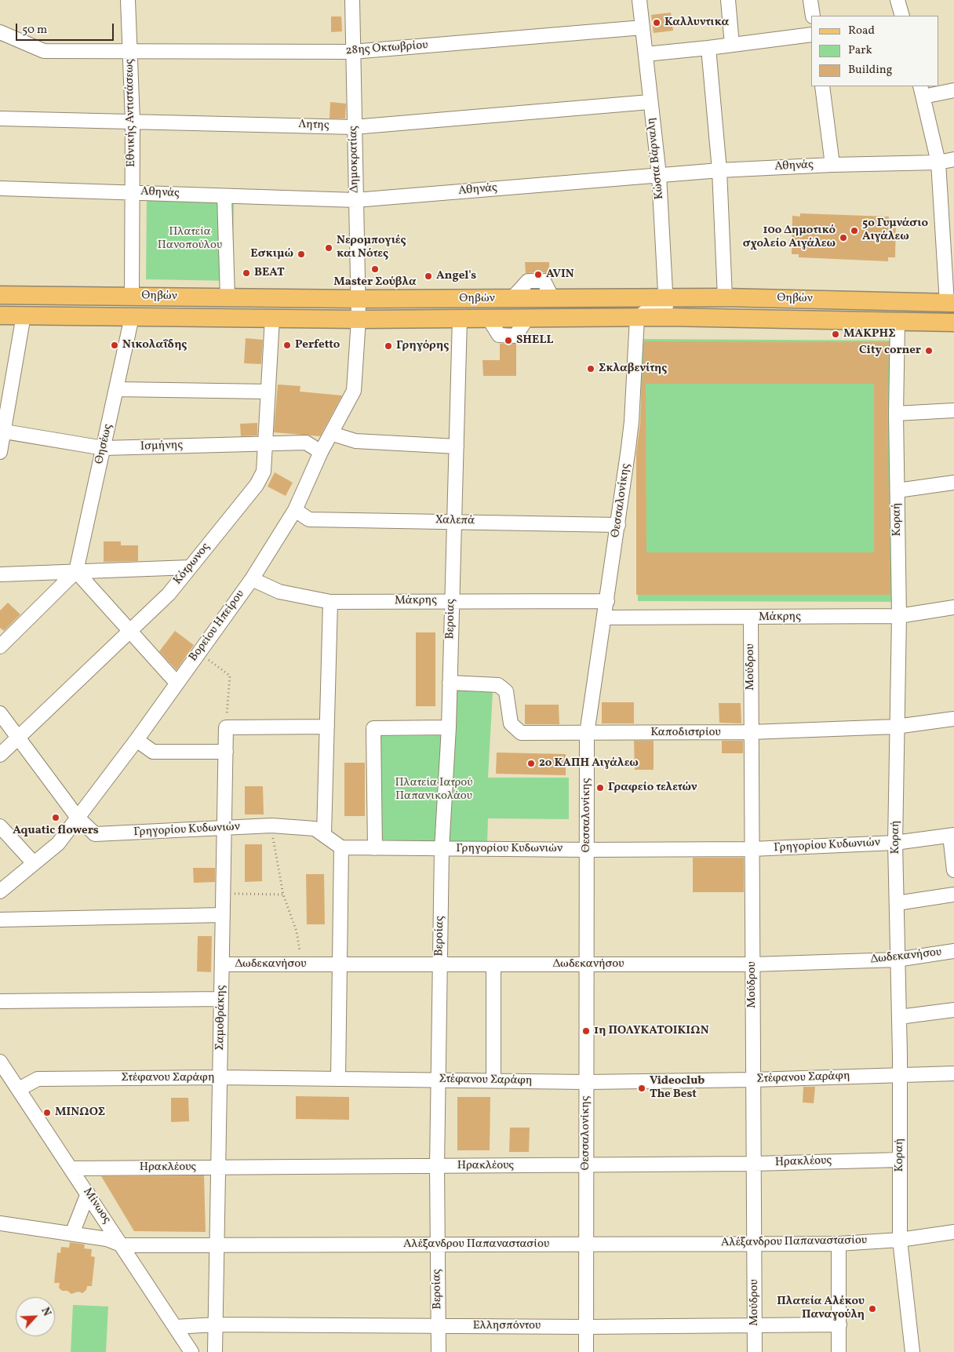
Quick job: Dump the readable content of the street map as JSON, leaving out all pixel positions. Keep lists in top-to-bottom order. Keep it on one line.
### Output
{"streets":{"main road":["Θηβών"],"street":["28ης Οκτωβρίου","Εθνικής Αντιστάσεως","Λητης","Κώστα Βάρναλη","Δημοκρατίας","Αθηνάς","Θησέως","Ισμήνης","Θεσσαλονίκης","Κοραή","Χαλεπά","Κότρωνος","Μάκρης","Βεροίας","Βορείου Ηπείρου","Μούδρου","Καποδιστρίου","Γρηγορίου Κυδωνιών","Δωδεκανήσου","Σαμοθράκης","Στέφανου Σαράφη","Ηρακλέους","Μίνωος","Αλέξανδρου Παπαναστασίου","Ελλησπόντου"]},"crossings":[["28ης Οκτωβρίου","Εθνικής Αντιστάσεως"],["28ης Οκτωβρίου","Κώστα Βάρναλη"],["28ης Οκτωβρίου","Δημοκρατίας"],["Εθνικής Αντιστάσεως","Λητης"],["Εθνικής Αντιστάσεως","Αθηνάς"],["Εθνικής Αντιστάσεως","Θηβών"],["Λητης","Κώστα Βάρναλη"],["Λητης","Δημοκρατίας"],["Κώστα Βάρναλη","Αθηνάς"],["Κώστα Βάρναλη","Θηβών"],["Δημοκρατίας","Αθηνάς"],["Δημοκρατίας","Θηβών"],["Δημοκρατίας","Βορείου Ηπείρου"],["Θηβών","Θησέως"],["Θηβών","Θεσσαλονίκης"],["Θηβών","Κοραή"],["Θηβών","Κότρωνος"],["Θηβών","Βεροίας"],["Θηβών","Βορείου Ηπείρου"],["Θησέως","Ισμήνης"],["Ισμήνης","Κότρωνος"],["Ισμήνης","Βορείου Ηπείρου"],["Θεσσαλονίκης","Χαλεπά"],["Θεσσαλονίκης","Μάκρης"],["Θεσσαλονίκης","Καποδιστρίου"],["Θεσσαλονίκης","Γρηγορίου Κυδωνιών"],["Θεσσαλονίκης","Δωδεκανήσου"],["Θεσσαλονίκης","Στέφανου Σαράφη"],["Θεσσαλονίκης","Ηρακλέους"],["Θεσσαλονίκης","Αλέξανδρου Παπαναστασίου"],["Θεσσαλονίκης","Ελλησπόντου"],["Κοραή","Μάκρης"],["Κοραή","Καποδιστρίου"],["Κοραή","Γρηγορίου Κυδωνιών"],["Κοραή","Δωδεκανήσου"],["Κοραή","Στέφανου Σαράφη"],["Κοραή","Ηρακλέους"],["Κοραή","Αλέξανδρου Παπαναστασίου"],["Χαλεπά","Βεροίας"],["Χαλεπά","Βορείου Ηπείρου"],["Κότρωνος","Γρηγορίου Κυδωνιών"],["Μάκρης","Βεροίας"],["Μάκρης","Βορείου Ηπείρου"],["Μάκρης","Μούδρου"],["Βεροίας","Καποδιστρίου"],["Βεροίας","Γρηγορίου Κυδωνιών"],["Βεροίας","Δωδεκανήσου"],["Βεροίας","Στέφανου Σαράφη"],["Βεροίας","Ηρακλέους"],["Βεροίας","Αλέξανδρου Παπαναστασίου"],["Βεροίας","Ελλησπόντου"],["Βορείου Ηπείρου","Γρηγορίου Κυδωνιών"],["Μούδρου","Καποδιστρίου"],["Μούδρου","Γρηγορίου Κυδωνιών"],["Μούδρου","Δωδεκανήσου"],["Μούδρου","Στέφανου Σαράφη"],["Μούδρου","Ηρακλέους"],["Μούδρου","Αλέξανδρου Παπαναστασίου"],["Μούδρου","Ελλησπόντου"],["Γρηγορίου Κυδωνιών","Σαμοθράκης"],["Δωδεκανήσου","Σαμοθράκης"],["Σαμοθράκης","Στέφανου Σαράφη"],["Σαμοθράκης","Ηρακλέους"],["Σαμοθράκης","Αλέξανδρου Παπαναστασίου"],["Σαμοθράκης","Ελλησπόντου"],["Στέφανου Σαράφη","Μίνωος"],["Ηρακλέους","Μίνωος"],["Μίνωος","Αλέξανδρου Παπαναστασίου"],["Μίνωος","Ελλησπόντου"]],"parks":["Πλατεία Πανοπούλου","Πλατεία Ιατρού Παπανικολάου"],"places":["Καλλυντικα","5ο Γυμνάσιο Αιγάλεω","10ο Δημοτικό σχολείο Αιγάλεω","Νερομπογιές και Νότες","Εσκιμώ","Master Σούβλα","ΒΕΑΤ","AVIN","Angel's","ΜΑΚΡΗΣ","SHELL","Νικολαΐδης","Perfetto","Γρηγόρης","City corner","Σκλαβενίτης","2ο ΚΑΠΗ Αιγάλεω","Γραφείο τελετών","Aquatic flowers","1η ΠΟΛΥΚΑΤΟΙΚΙΩΝ","Videoclub The Best","ΜΙΝΩΟΣ","Πλατεία Αλέκου Παναγούλη"],"legend":["Road","Park","Building"],"scale_bar":"50 m","north":"top right"}
